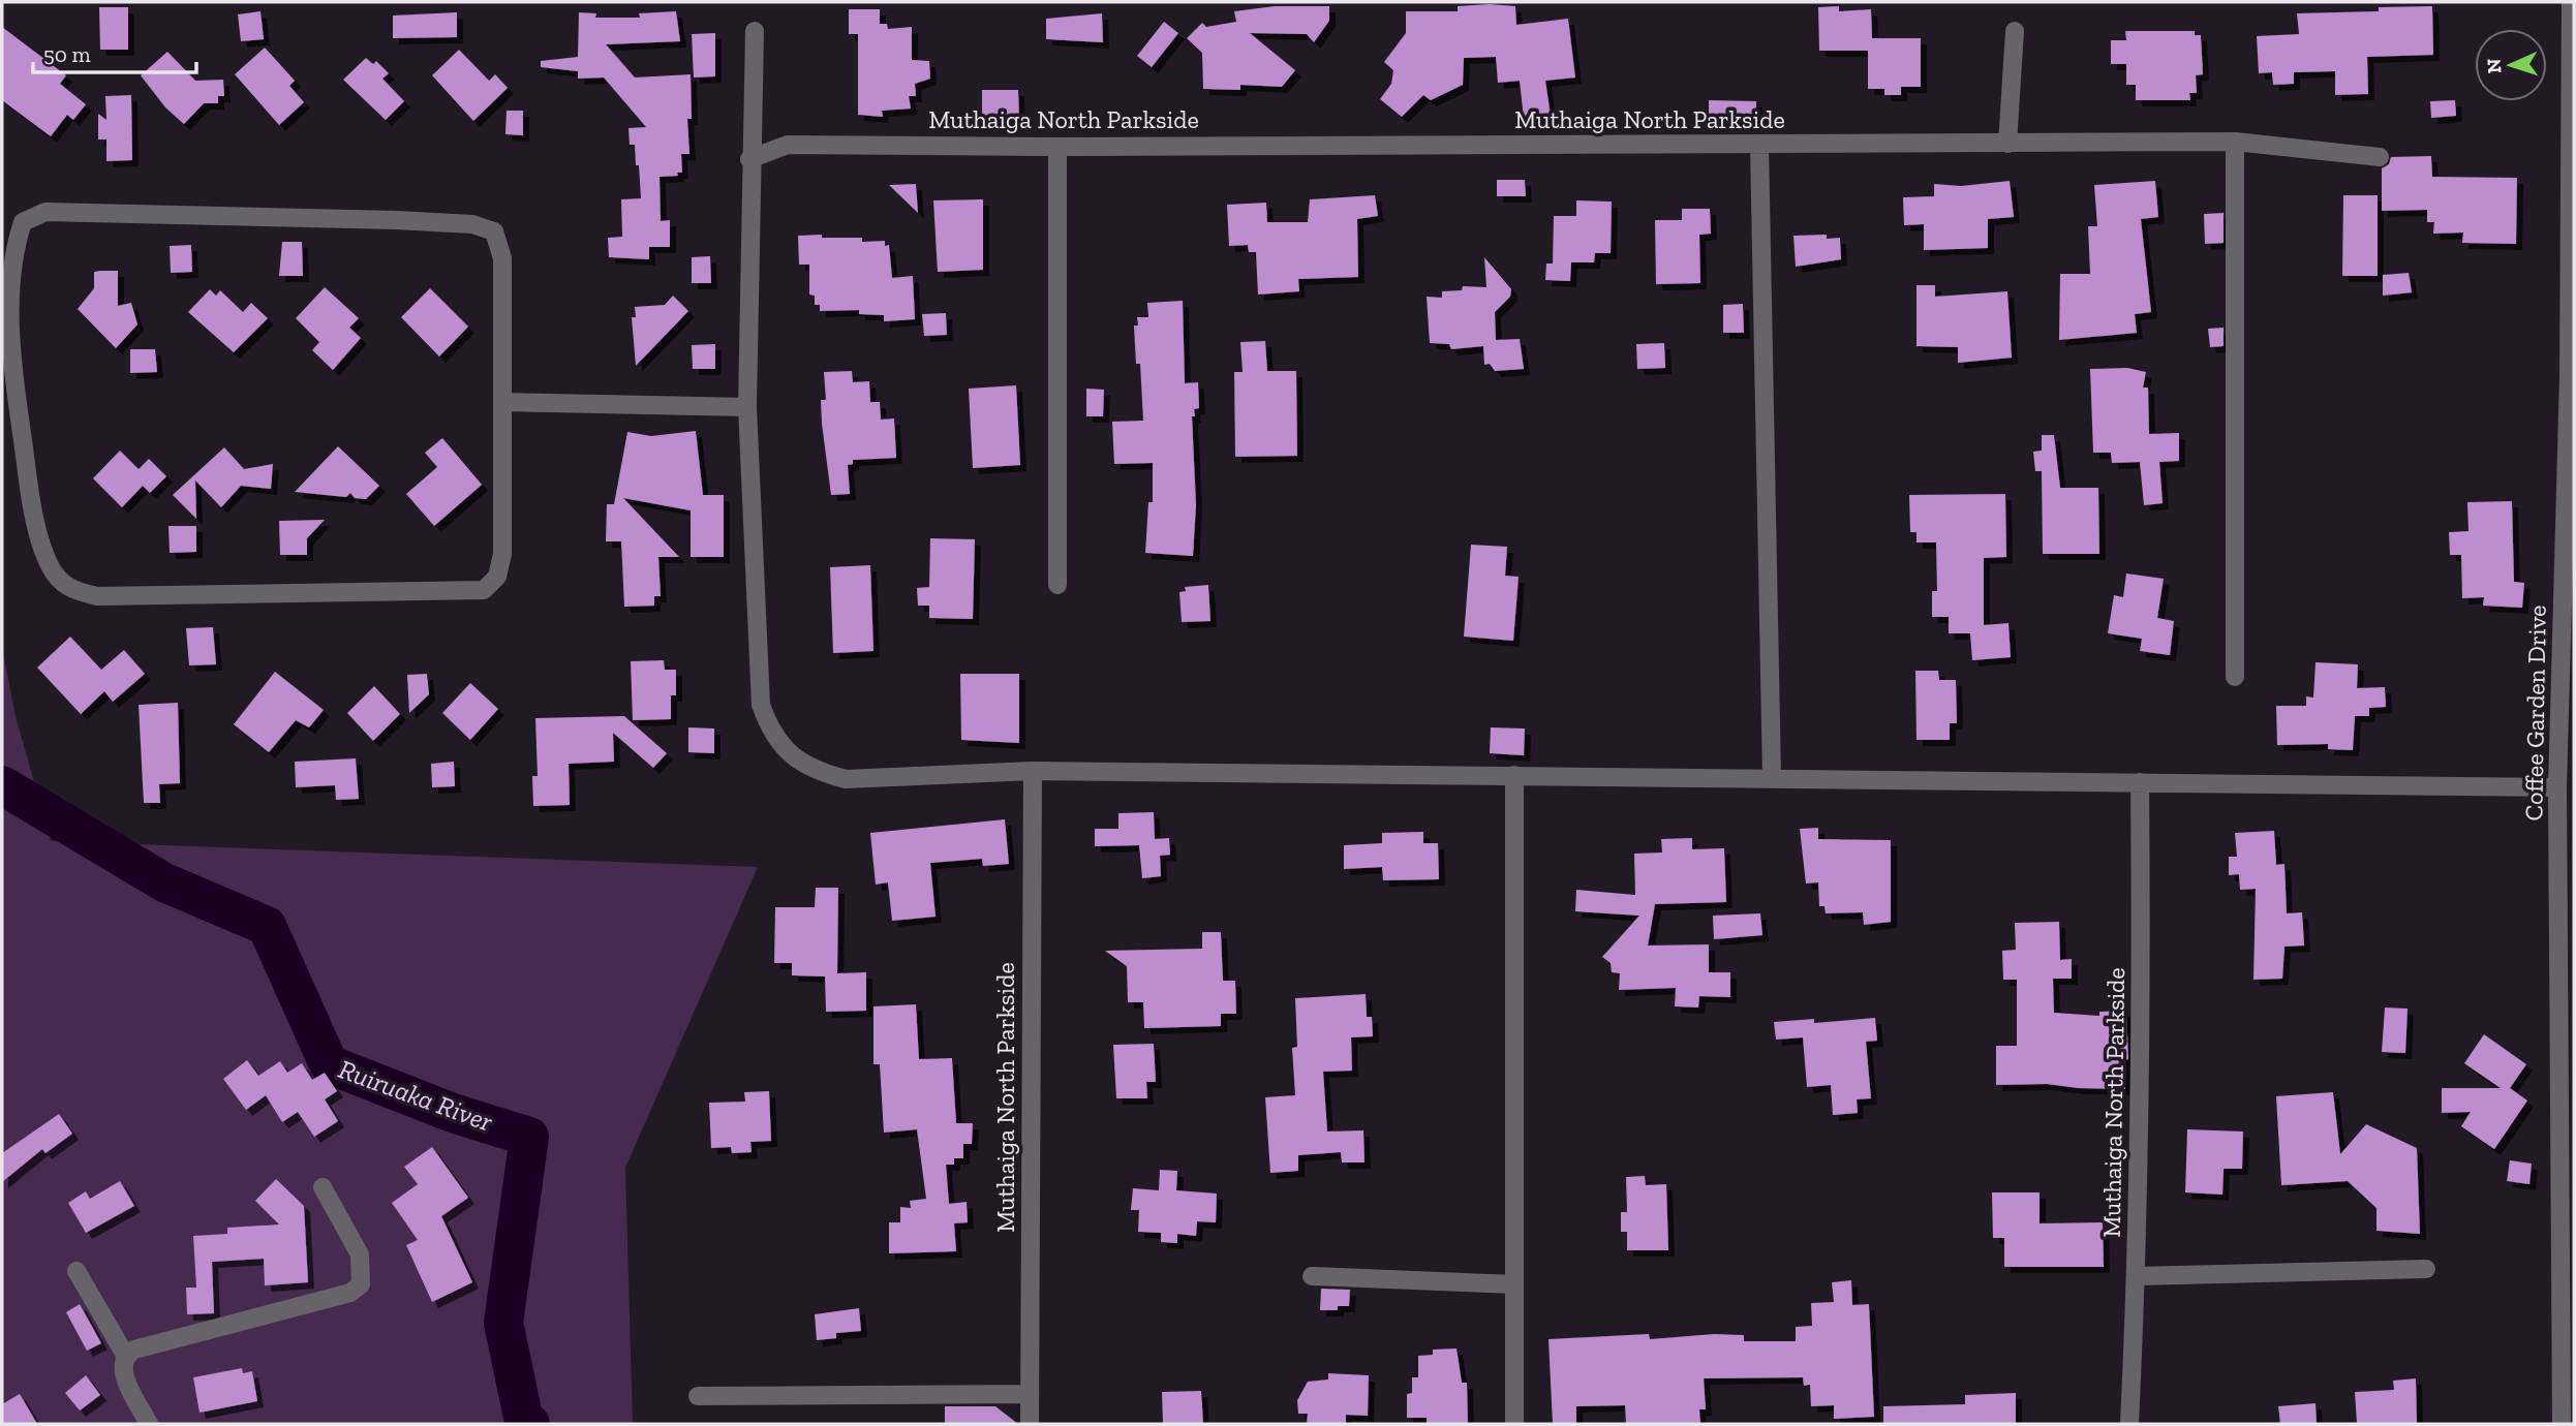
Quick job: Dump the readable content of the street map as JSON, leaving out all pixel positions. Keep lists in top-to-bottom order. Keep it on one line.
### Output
{"streets":{"street":["Muthaiga North Parkside","Coffee Garden Drive"]},"water":["Ruiruaka River"],"scale_bar":"50 m","north":"left"}
